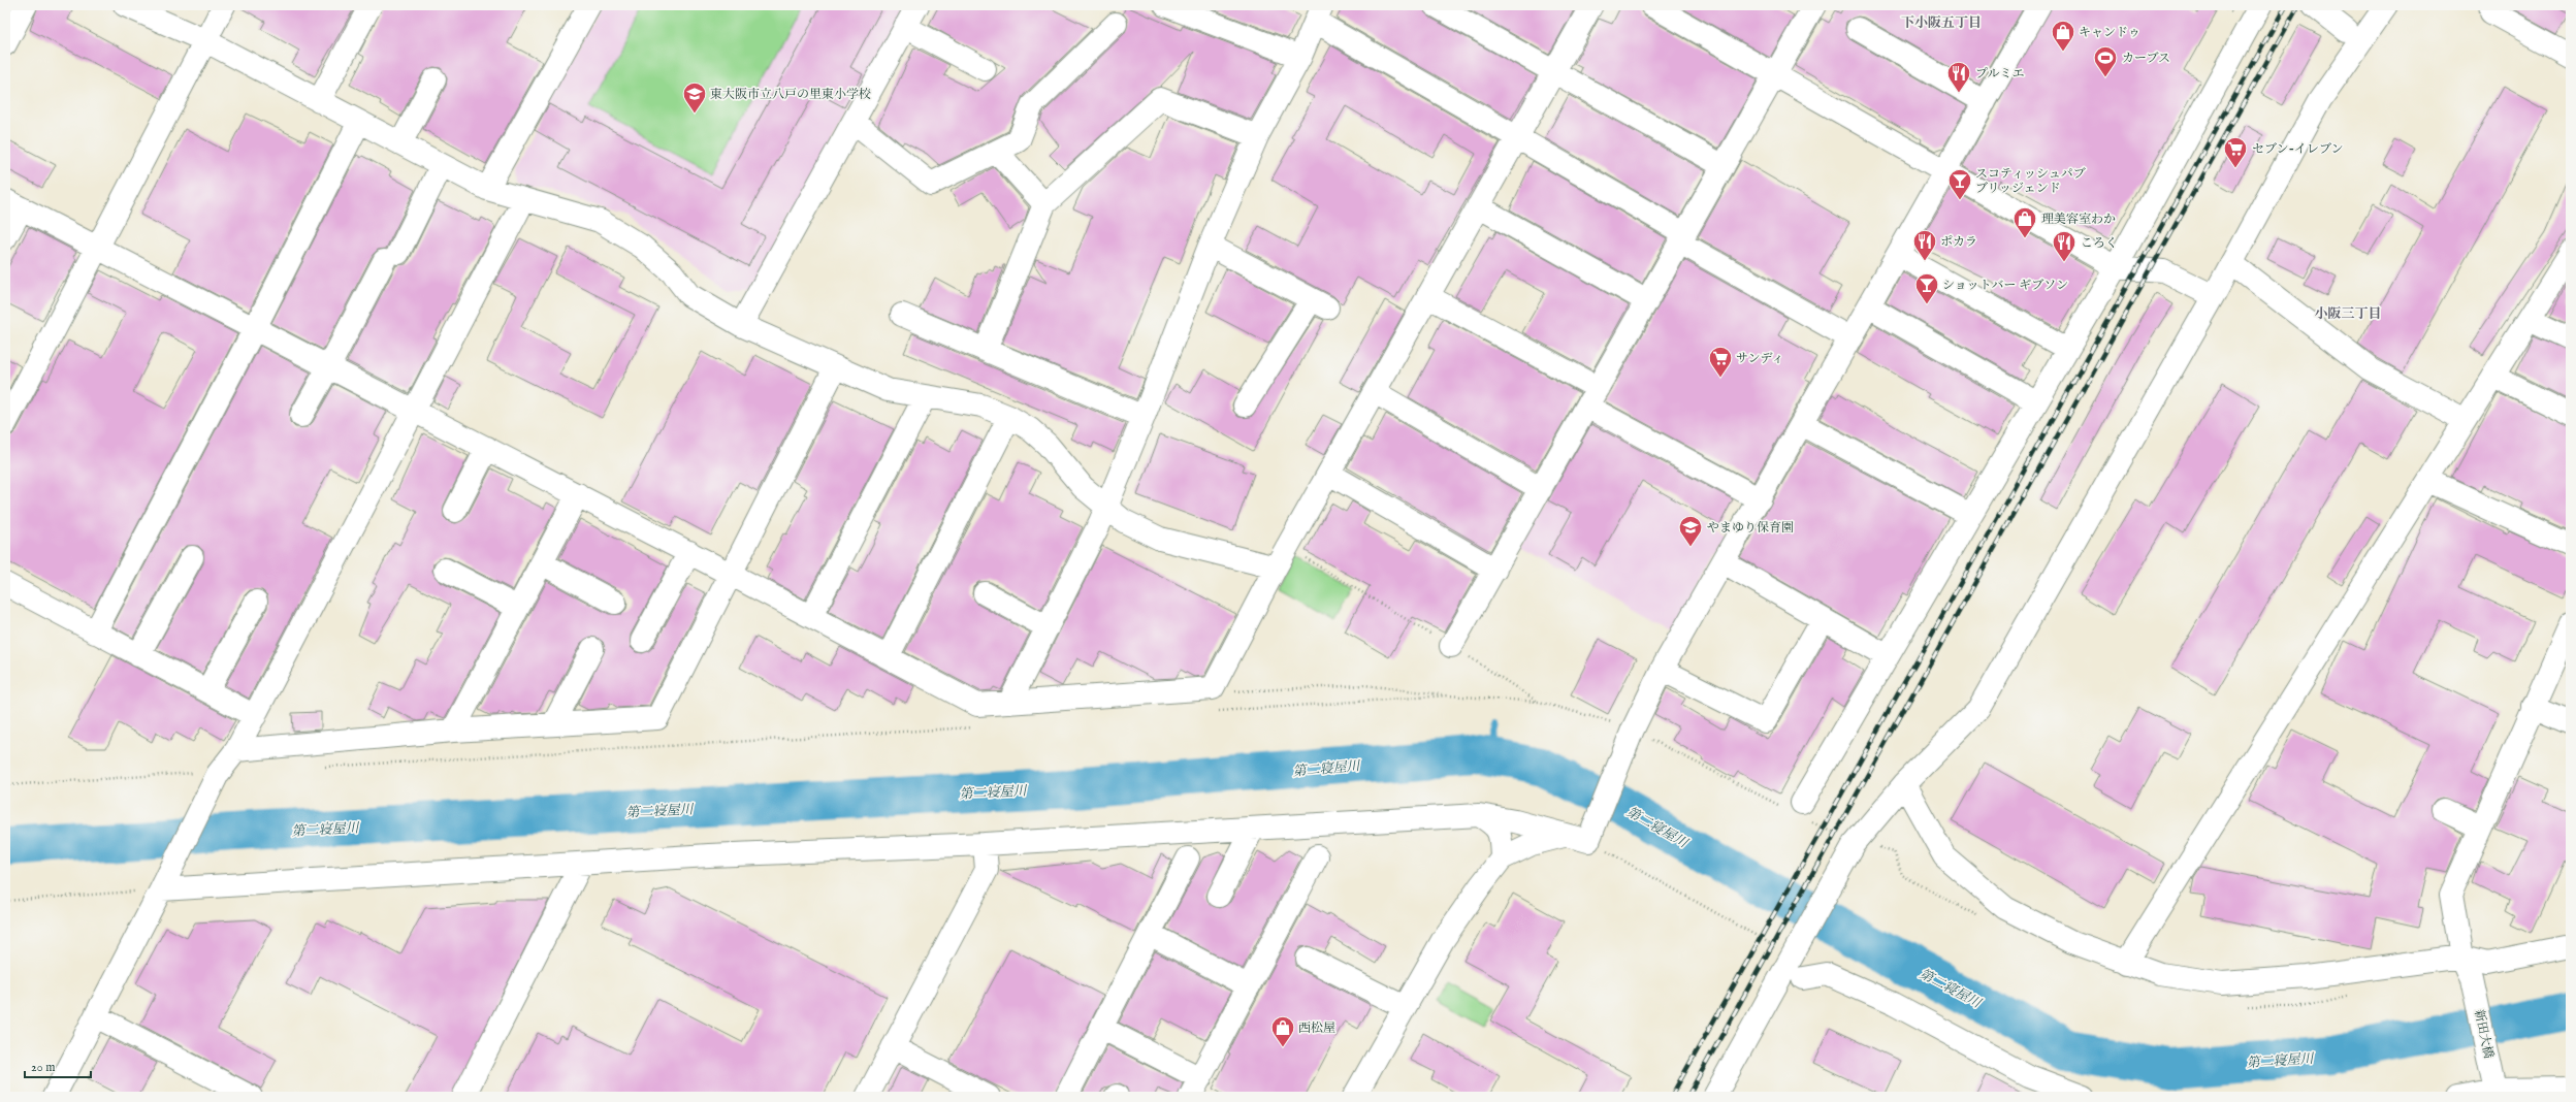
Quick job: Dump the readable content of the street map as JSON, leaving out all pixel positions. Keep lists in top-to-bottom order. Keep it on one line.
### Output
{"streets":{"street":["新田大橋"]},"districts":["下小阪五丁目","小阪三丁目"],"water":["第二寝屋川"],"places":{"shop":["キャンドゥ","理美容室わか","西松屋"],"sports":["カーブス"],"restaurant":["プルミエ","ポカラ","ころく"],"school or university":["東大阪市立八戸の里東小学校","やまゆり保育園"],"supermarket":["セブン-イレブン","サンディ"],"bar":["スコティッシュパブ ブリッジェンド","ショットバー ギブソン"]},"scale_bar":"20 m"}
